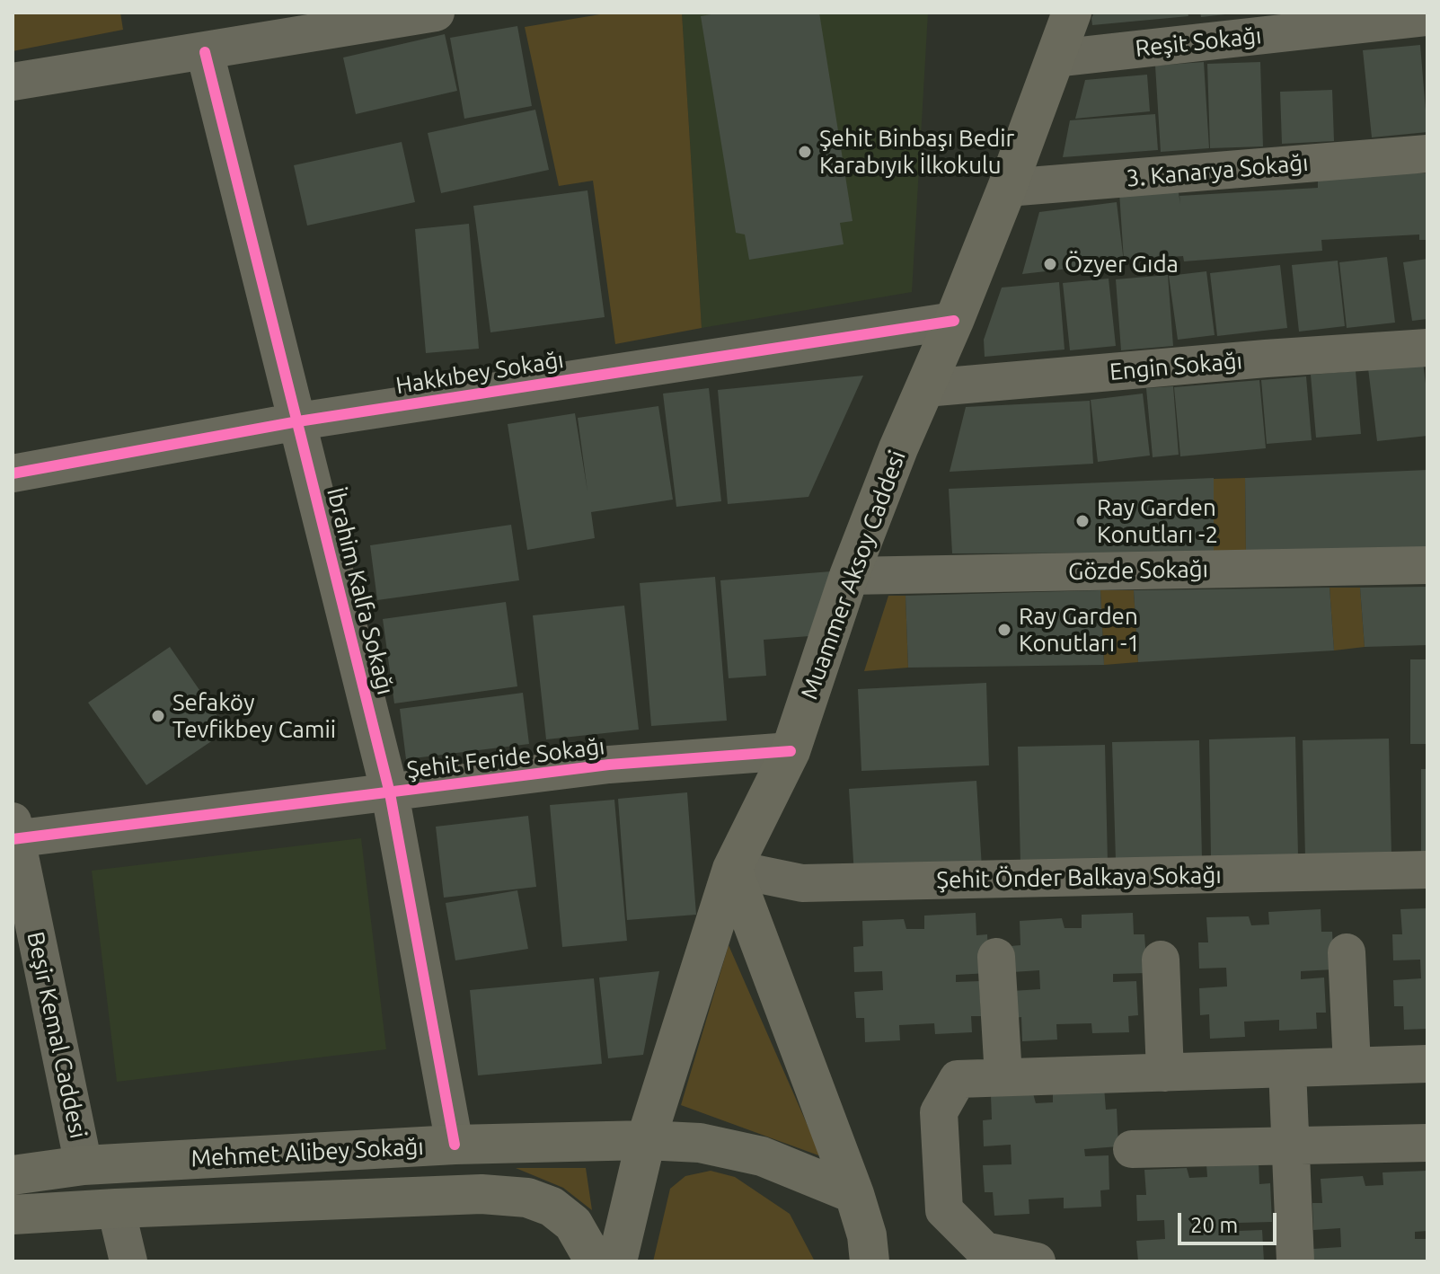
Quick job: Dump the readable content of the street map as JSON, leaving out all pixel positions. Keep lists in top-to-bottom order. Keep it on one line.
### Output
{"streets":{"main road":["Muammer Aksoy Caddesi","Mehmet Alibey Sokağı"],"street":["Reşit Sokağı","3. Kanarya Sokağı","Engin Sokağı","Hakkıbey Sokağı","Gözde Sokağı","İbrahim Kalfa Sokağı","Şehit Feride Sokağı","Şehit Önder Balkaya Sokağı","Beşir Kemal Caddesi"]},"crossings":[["Reşit Sokağı","Muammer Aksoy Caddesi"],["3. Kanarya Sokağı","Muammer Aksoy Caddesi"],["Engin Sokağı","Muammer Aksoy Caddesi"],["Hakkıbey Sokağı","Muammer Aksoy Caddesi"],["Hakkıbey Sokağı","İbrahim Kalfa Sokağı"],["Gözde Sokağı","Muammer Aksoy Caddesi"],["Muammer Aksoy Caddesi","Şehit Feride Sokağı"],["Muammer Aksoy Caddesi","Şehit Önder Balkaya Sokağı"],["Muammer Aksoy Caddesi","Mehmet Alibey Sokağı"],["İbrahim Kalfa Sokağı","Şehit Feride Sokağı"],["İbrahim Kalfa Sokağı","Mehmet Alibey Sokağı"],["Şehit Feride Sokağı","Beşir Kemal Caddesi"],["Beşir Kemal Caddesi","Mehmet Alibey Sokağı"]],"places":["Şehit Binbaşı Bedir Karabıyık İlkokulu","Özyer Gıda","Ray Garden Konutları -2","Ray Garden Konutları -1","Sefaköy Tevfikbey Camii"],"scale_bar":"20 m"}
